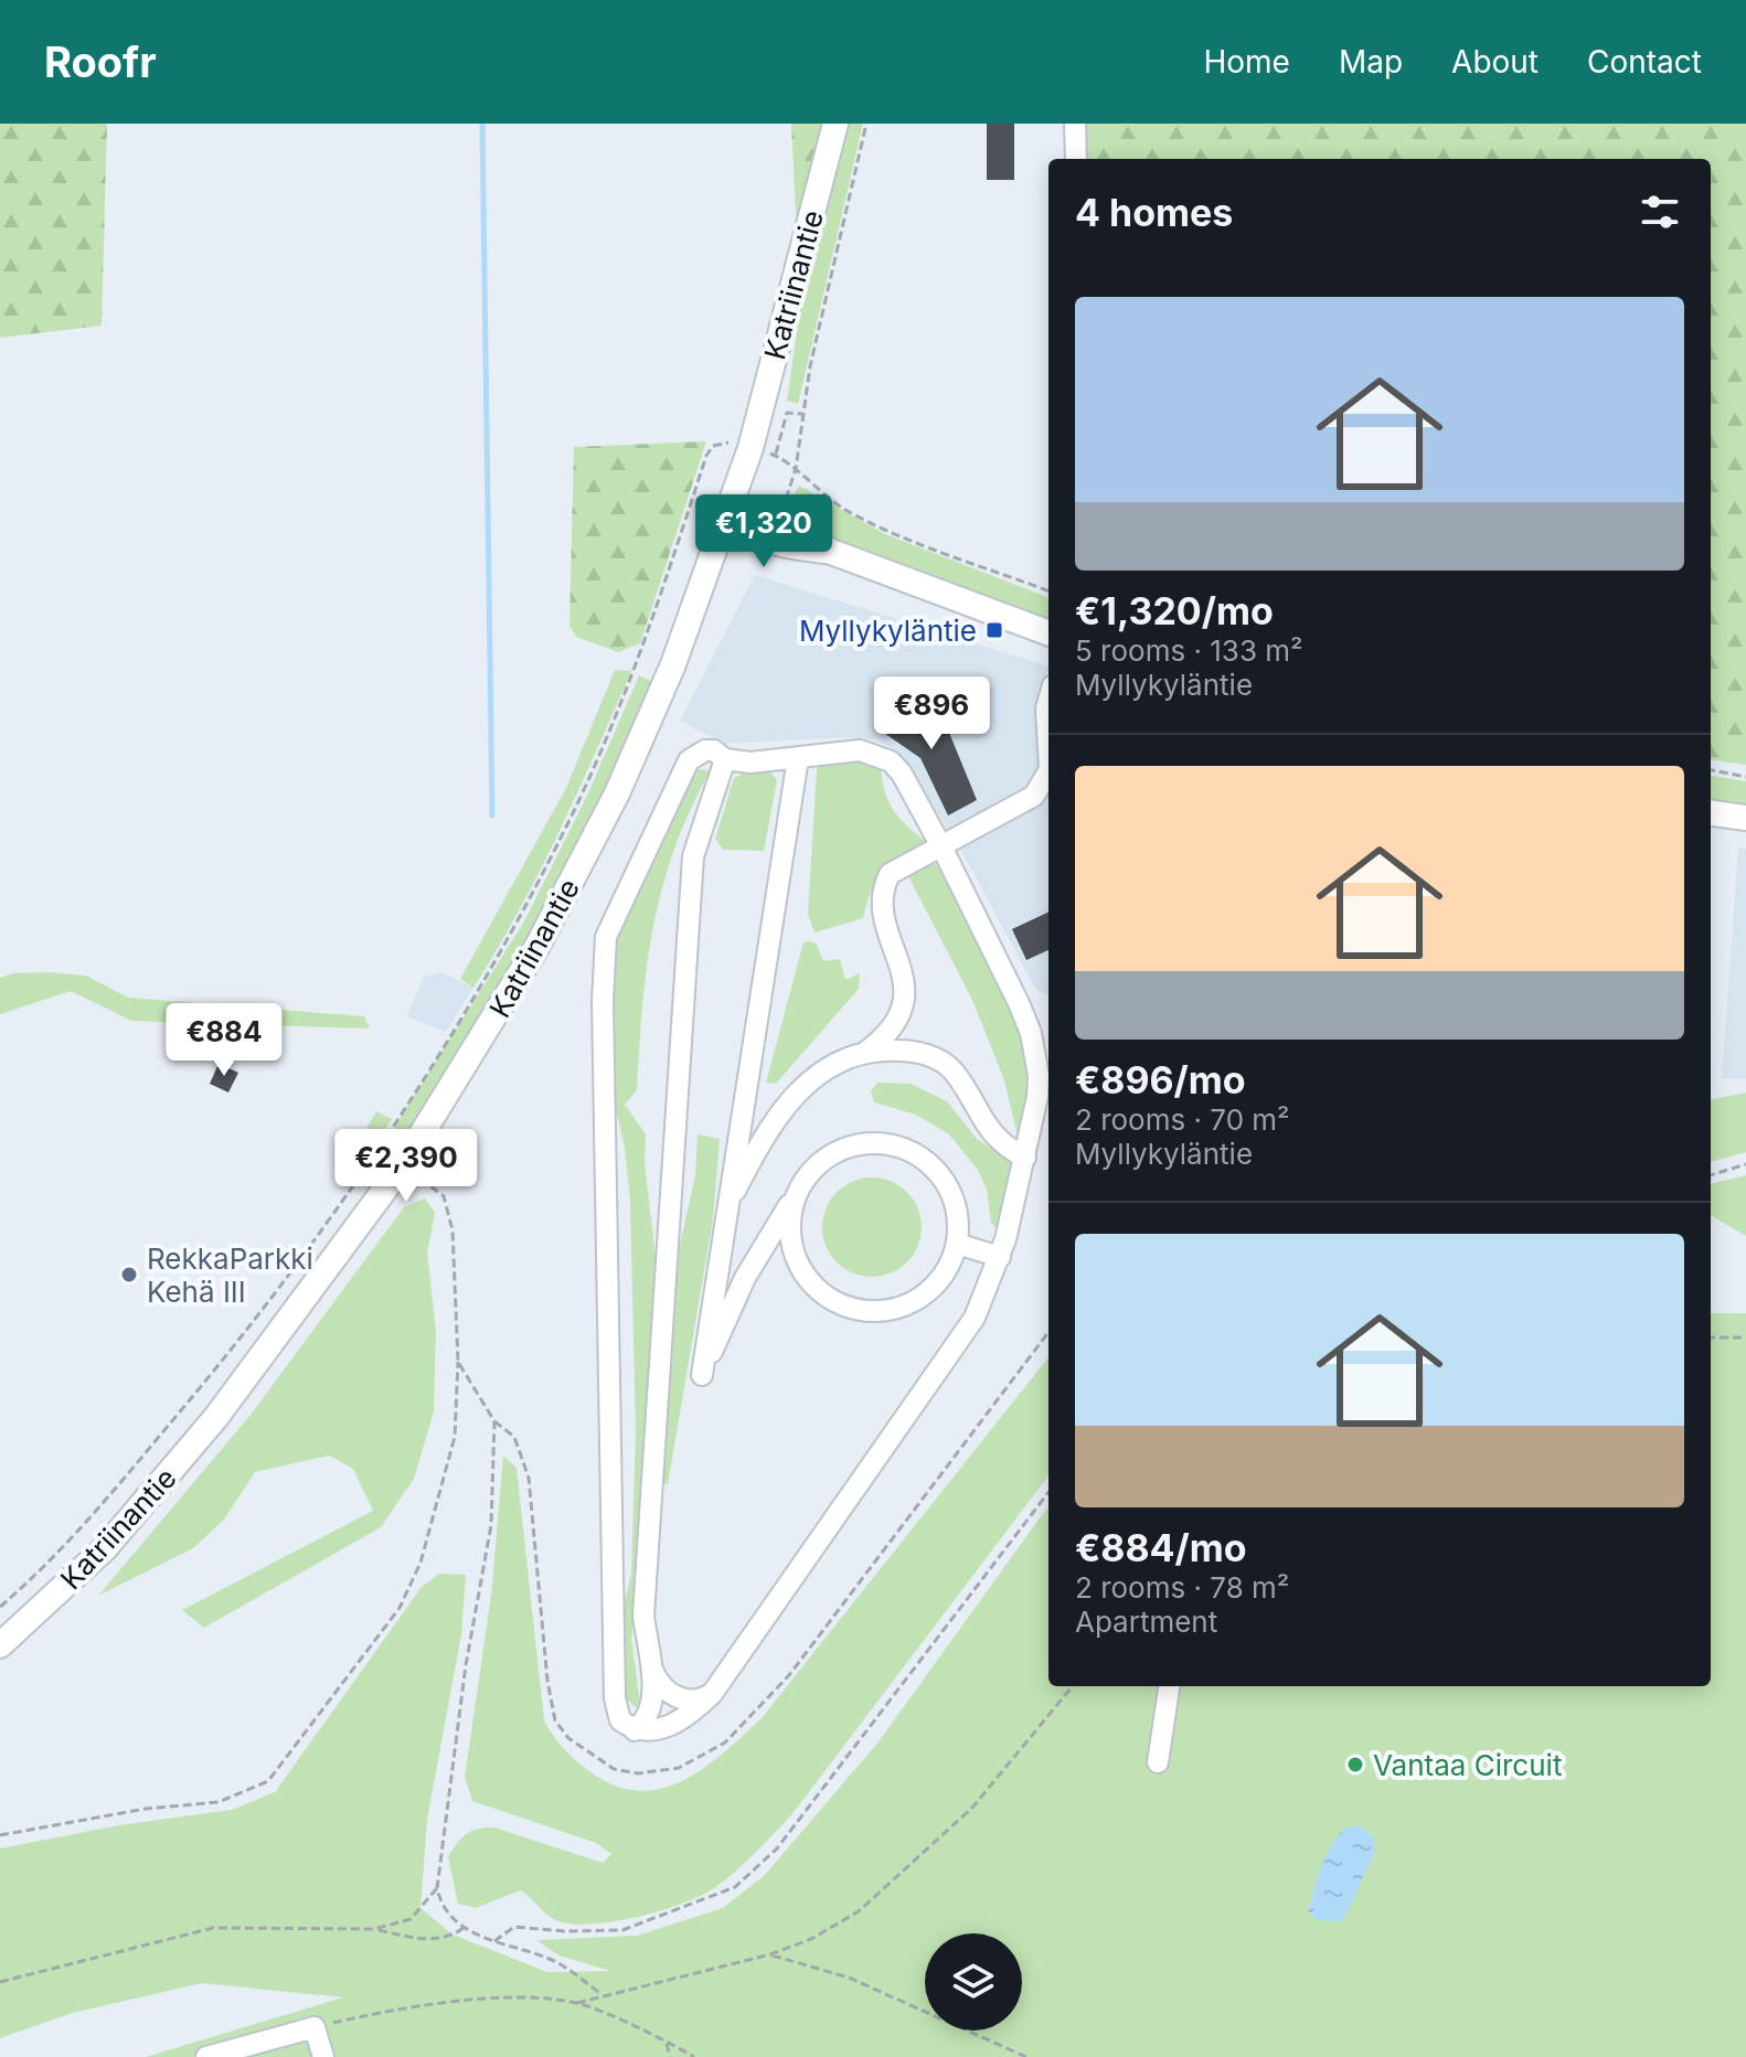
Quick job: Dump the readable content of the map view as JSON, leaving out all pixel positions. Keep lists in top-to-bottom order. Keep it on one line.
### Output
{"streets":{"main road":["Katriinantie"]},"places":{"transit":["Myllykyläntie"],"other":["RekkaParkki Kehä III","Vantaa Circuit"]},"page":{"header":"Roofr","nav":["Home","Map","About","Contact"],"heading":"4 homes","list":[{"name":"€1,320/mo","note":"5 rooms · 133 m² · Myllykyläntie"},{"name":"€896/mo","note":"2 rooms · 70 m² · Myllykyläntie"},{"name":"€884/mo","note":"2 rooms · 78 m² · Apartment"}],"price":["€1,320","€896","€884","€2,390"]}}
